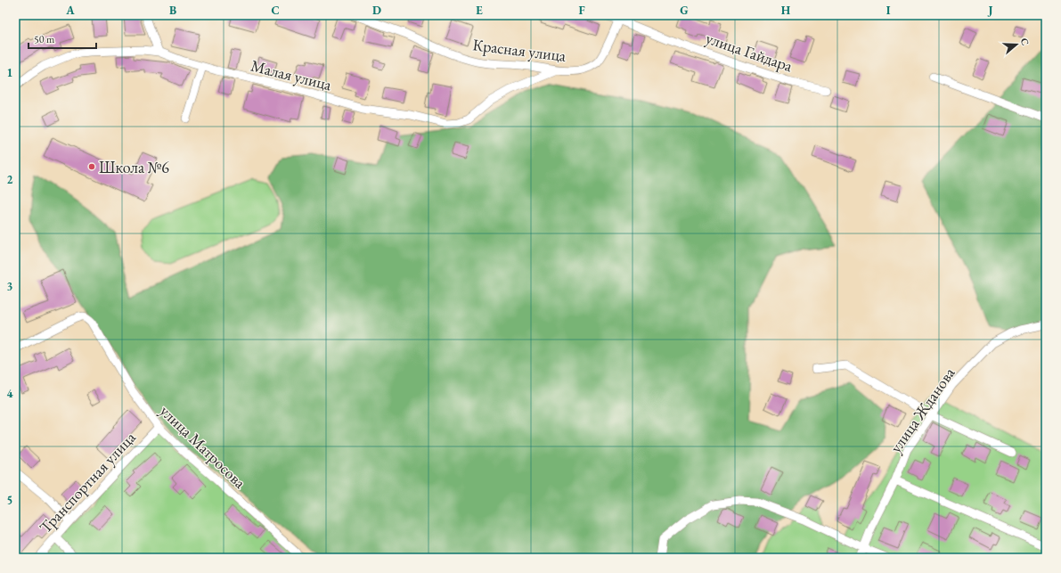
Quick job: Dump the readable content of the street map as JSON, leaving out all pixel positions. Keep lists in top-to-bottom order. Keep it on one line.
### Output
{"streets":{"street":["Красная улица","улица Гайдара","Малая улица","улица Жданова","улица Матросова","Транспортная улица"]},"crossings":[["Красная улица","улица Гайдара"],["Красная улица","Малая улица"],["улица Матросова","Транспортная улица"]],"places":["Школа №6"],"scale_bar":"50 m","north":"right","grid":{"columns":["A","B","C","D","E","F","G","H","I","J"],"rows":["1","2","3","4","5"]}}
